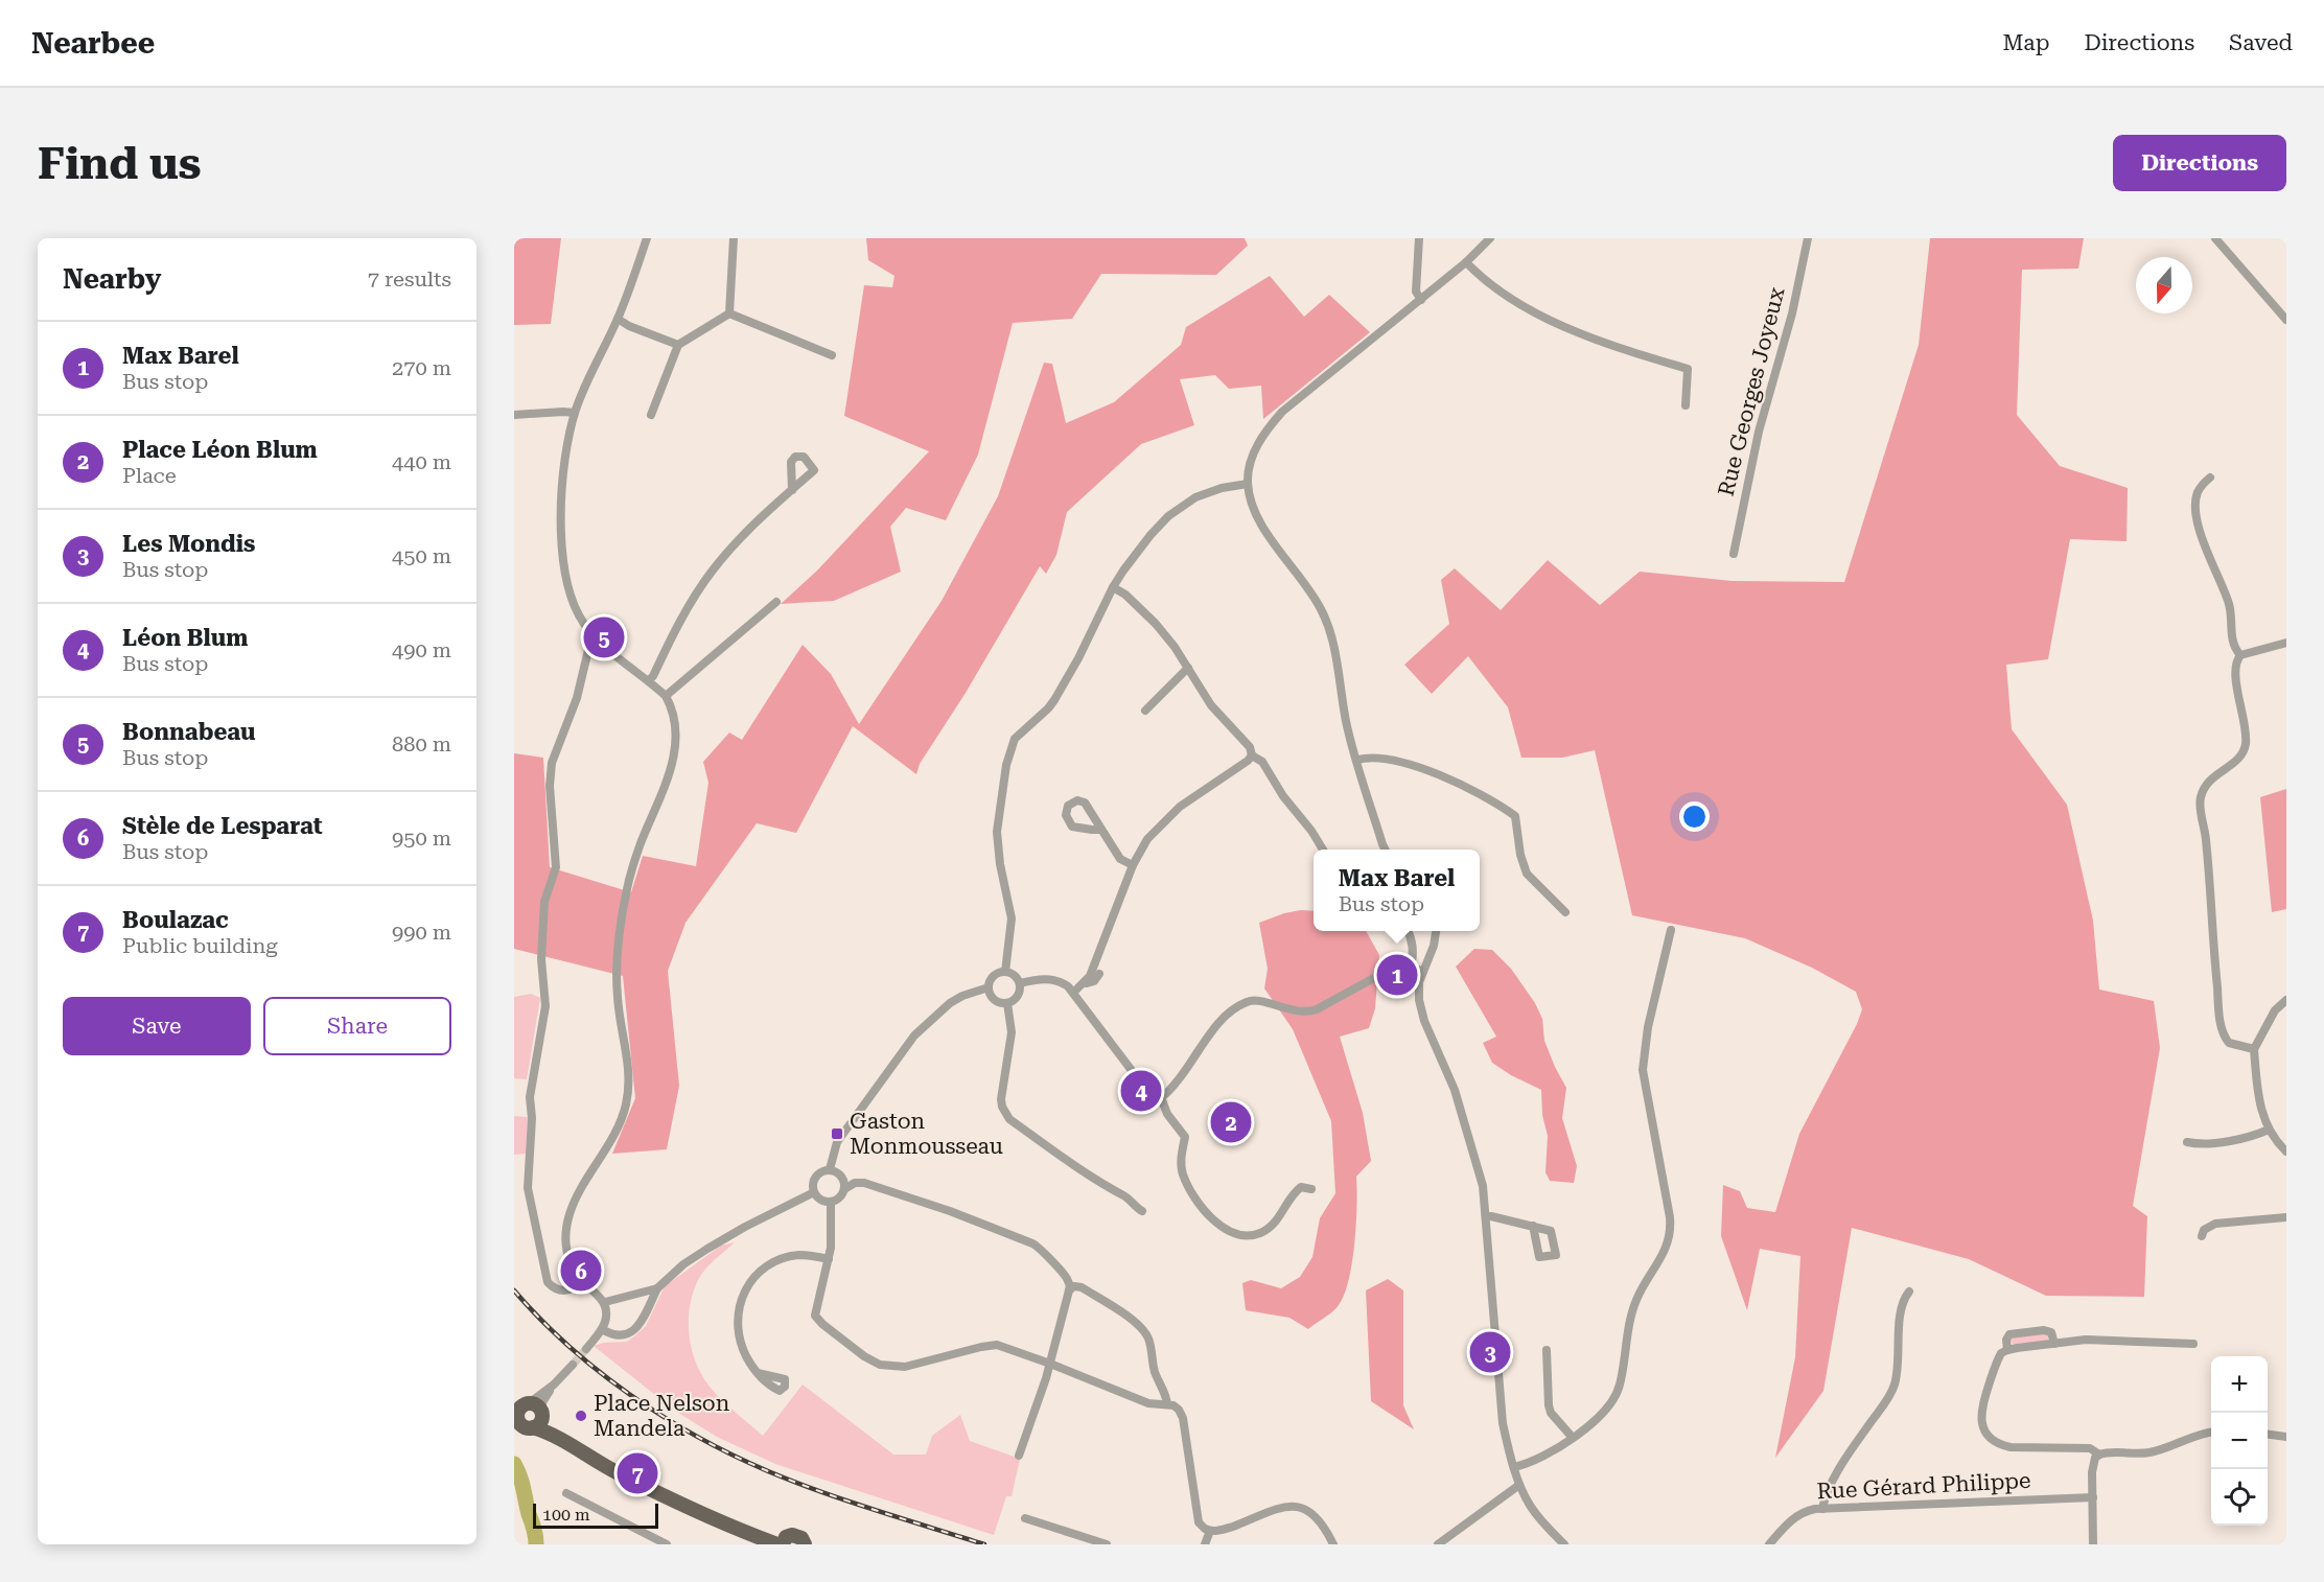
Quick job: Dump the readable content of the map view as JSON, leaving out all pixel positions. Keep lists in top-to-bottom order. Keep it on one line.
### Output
{"streets":{"street":["Rue Georges Joyeux","Rue Gérard Philippe"]},"places":{"transit":["Gaston Monmousseau"],"other":["Place Nelson Mandela"]},"scale_bar":"100 m","north":"bottom","page":{"header":"Nearbee","nav":["Map","Directions","Saved"],"buttons":["Directions",["Save","Share"]],"title":"Find us","heading":["Nearby","7 results"],"list":[{"mark":"1","name":"Max Barel","note":"Bus stop","value":"270 m"},{"mark":"2","name":"Place Léon Blum","note":"Place","value":"440 m"},{"mark":"3","name":"Les Mondis","note":"Bus stop","value":"450 m"},{"mark":"4","name":"Léon Blum","note":"Bus stop","value":"490 m"},{"mark":"5","name":"Bonnabeau","note":"Bus stop","value":"880 m"},{"mark":"6","name":"Stèle de Lesparat","note":"Bus stop","value":"950 m"},{"mark":"7","name":"Boulazac","note":"Public building","value":"990 m"}],"pins":["5","1","4","2","6","3","7"],"popup":["Max Barel","Bus stop"],"map_buttons":["+","−"],"scale":"100 m"}}
